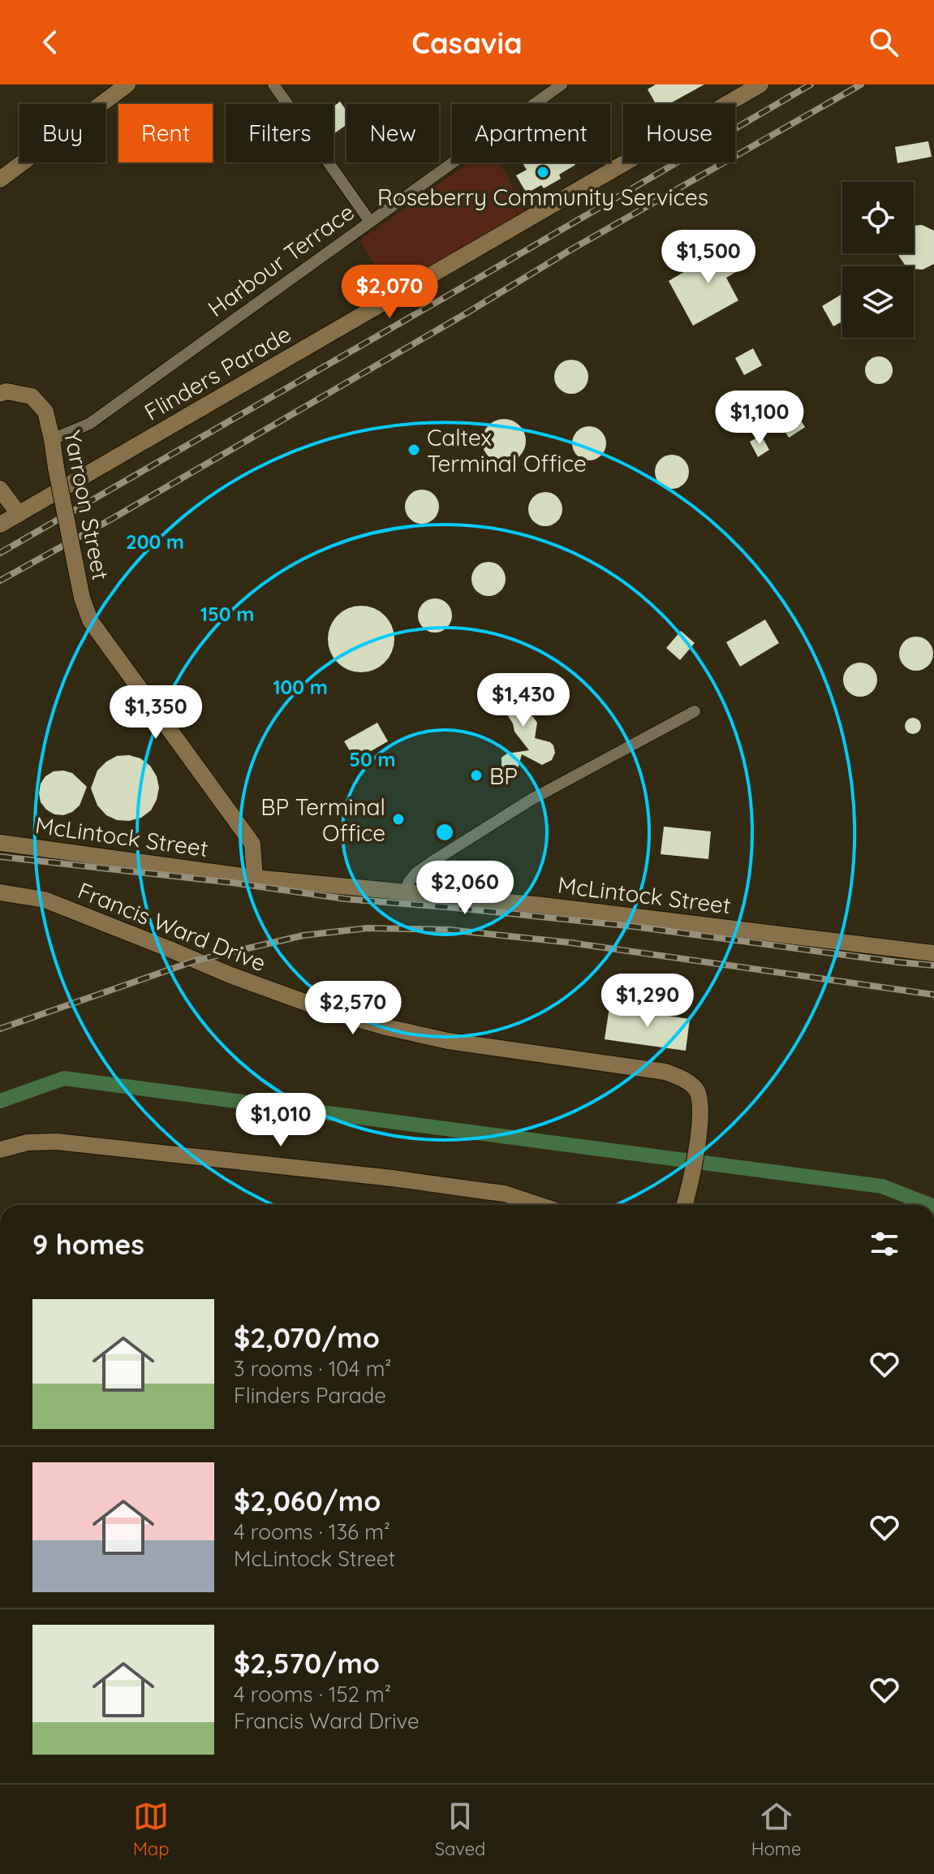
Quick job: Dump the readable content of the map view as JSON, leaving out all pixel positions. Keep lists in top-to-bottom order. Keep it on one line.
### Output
{"streets":{"street":["Harbour Terrace","Flinders Parade","Yarroon Street","McLintock Street","Francis Ward Drive"]},"crossings":[["Harbour Terrace","Yarroon Street"],["Yarroon Street","McLintock Street"]],"places":["Roseberry Community Services","Caltex Terminal Office","BP","BP Terminal Office"],"page":{"header":"Casavia","chip":["Buy","Rent","Filters","New","Apartment","House"],"price":["$1,500","$2,070","$1,100","$1,430","$1,350","$2,060","$1,290","$2,570","$1,010"],"heading":"9 homes","list":[{"name":"$2,070/mo","note":"3 rooms · 104 m² · Flinders Parade"},{"name":"$2,060/mo","note":"4 rooms · 136 m² · McLintock Street"},{"name":"$2,570/mo","note":"4 rooms · 152 m² · Francis Ward Drive"}],"tabs":["Map","Saved","Home"]},"rings":["200 m","150 m","100 m","50 m"]}
